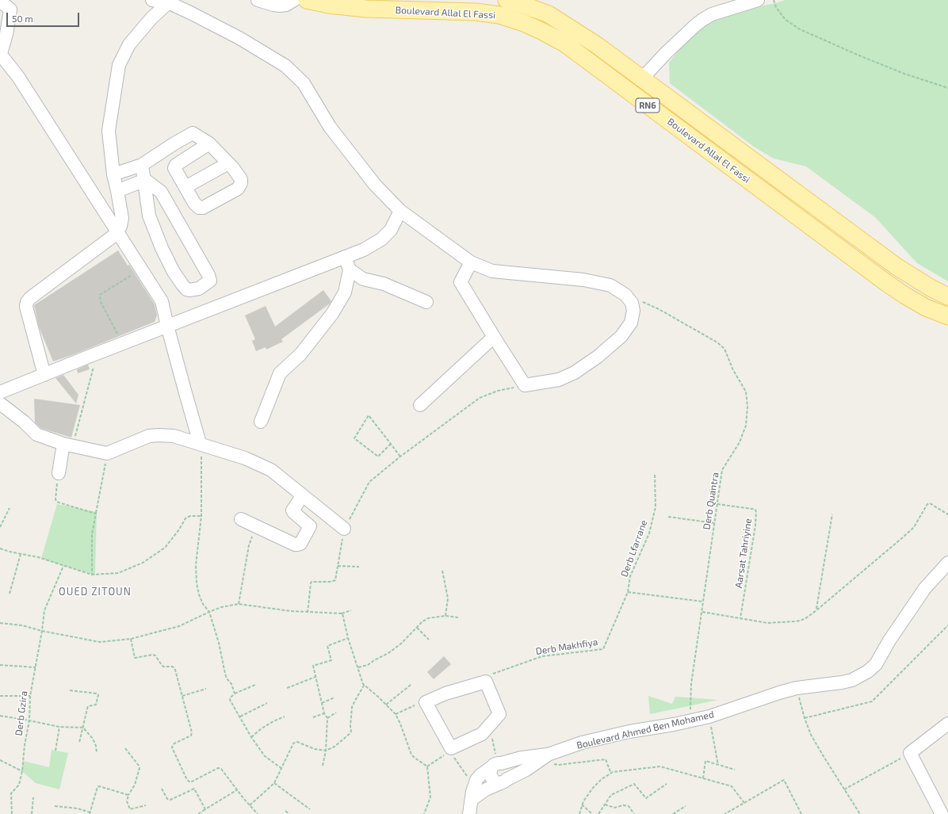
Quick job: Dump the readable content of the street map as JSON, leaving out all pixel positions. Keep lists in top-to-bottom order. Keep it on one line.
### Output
{"streets":{"main road":["Boulevard Allal El Fassi","RN6"],"street":["Boulevard Ahmed Ben Mohamed"],"path":["Derb Quantra","Derb Lfarrane","Aarsat Tahriyine","Derb Makhfiya","Derb Gzira"]},"crossings":[["Derb Quantra","Aarsat Tahriyine"],["Derb Quantra","Boulevard Ahmed Ben Mohamed"],["Derb Lfarrane","Derb Makhfiya"]],"districts":["OUED ZITOUN"],"scale_bar":"50 m"}
